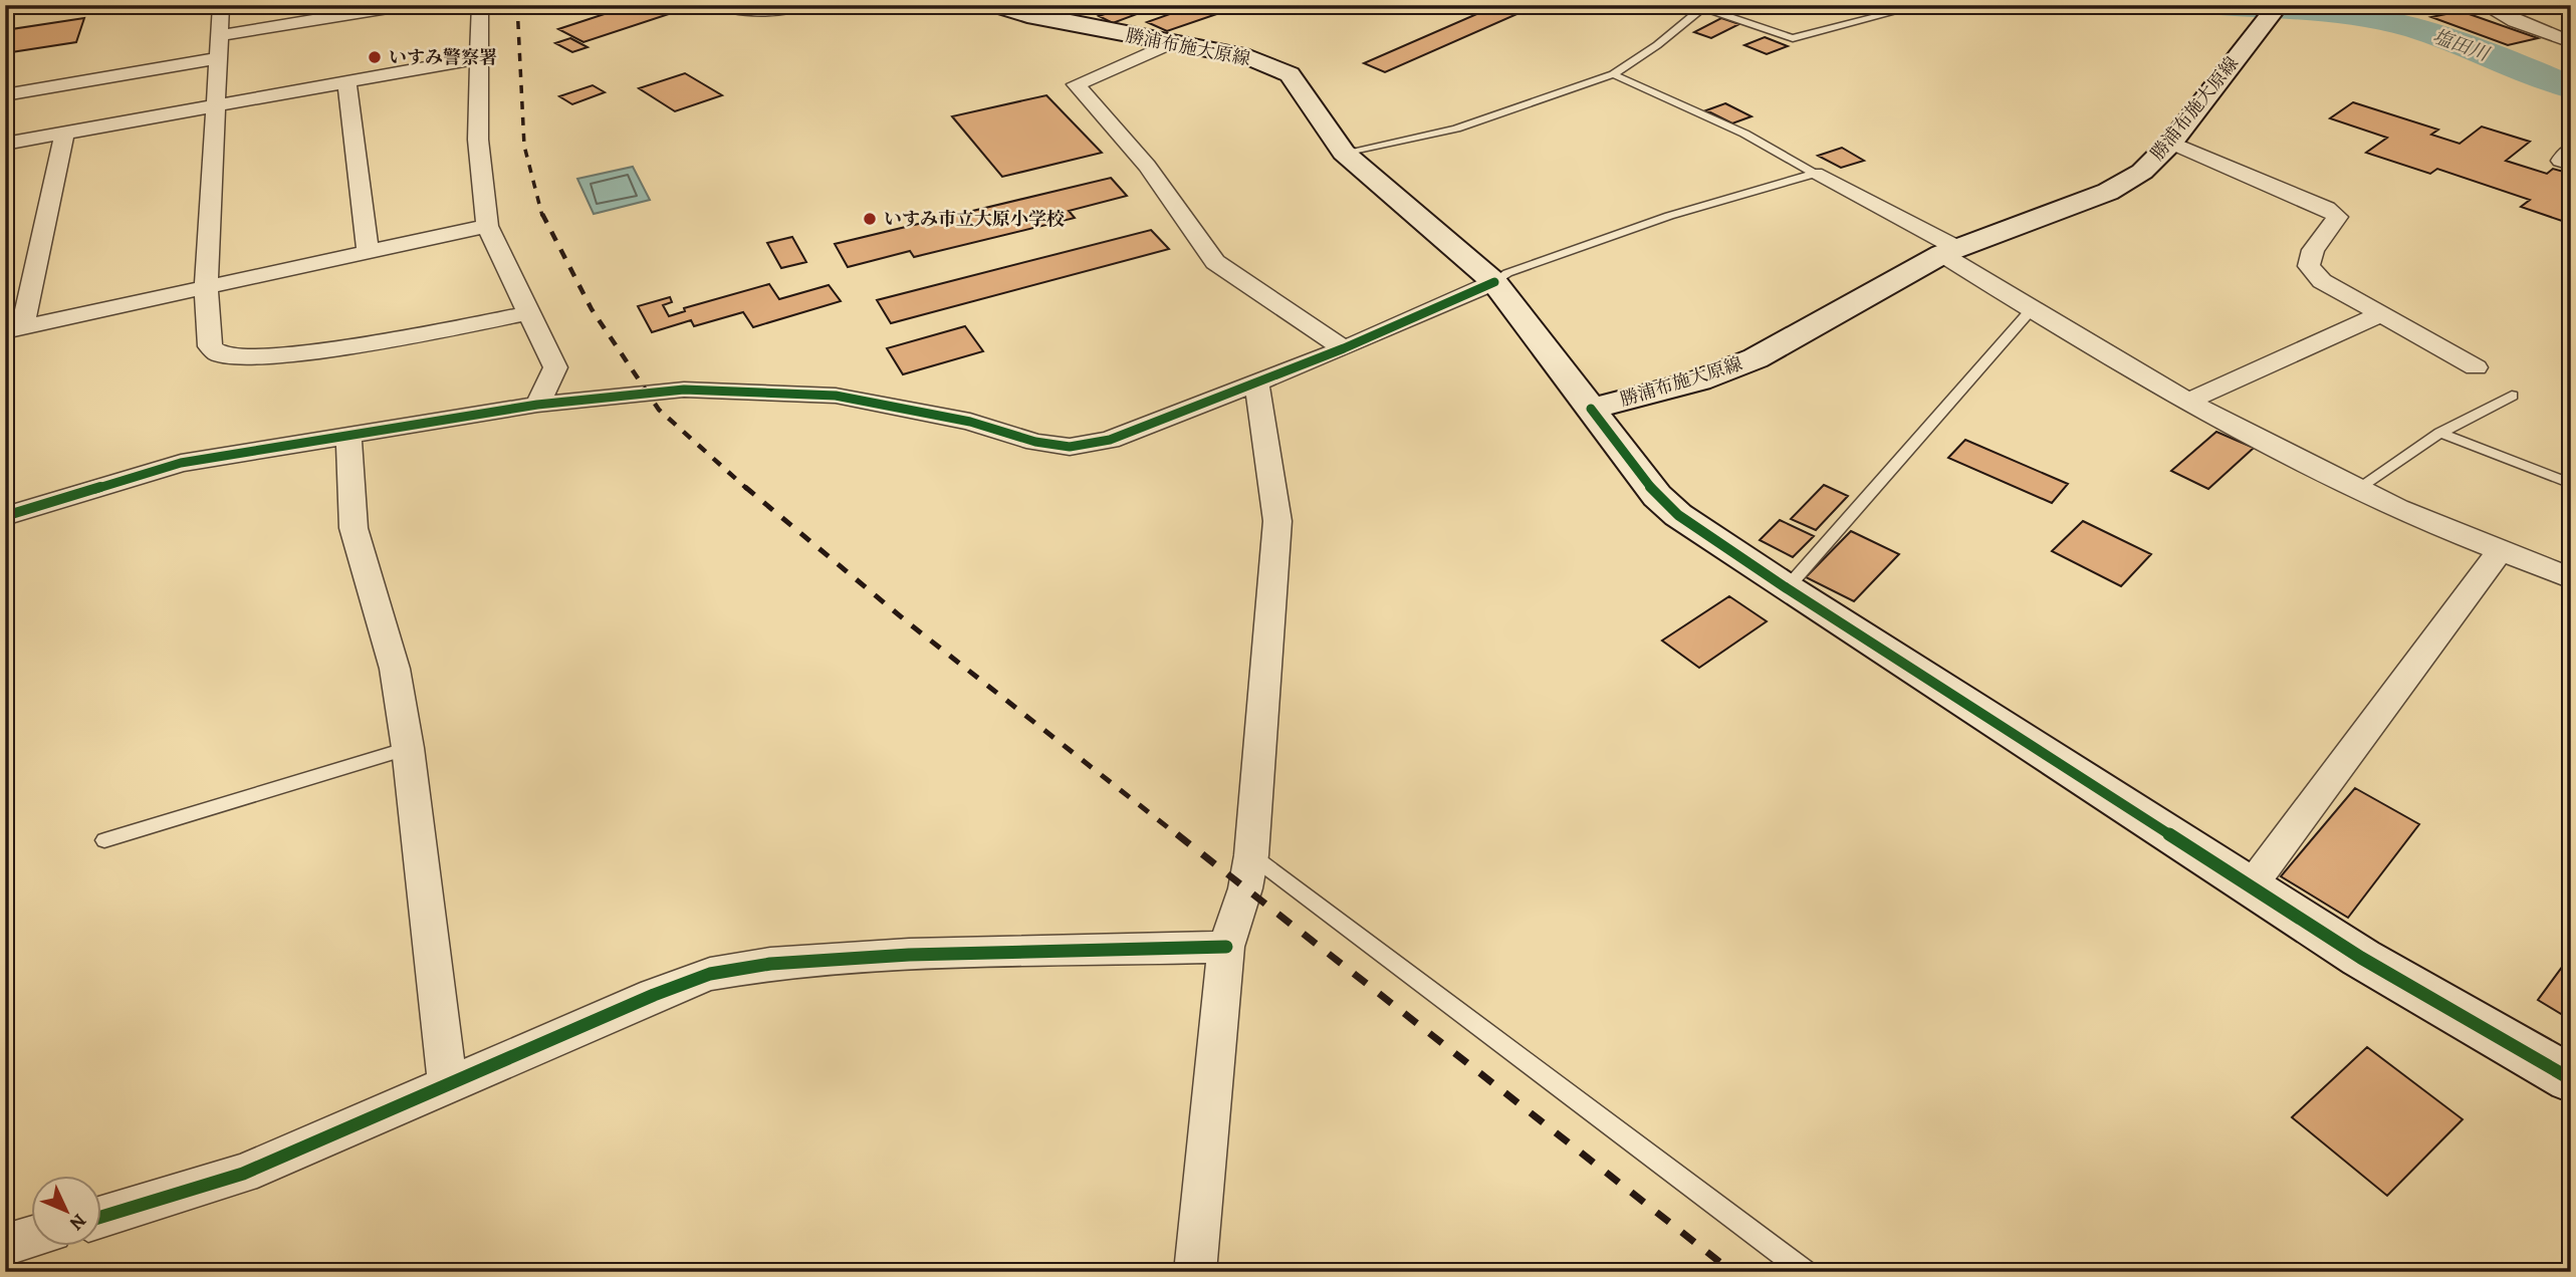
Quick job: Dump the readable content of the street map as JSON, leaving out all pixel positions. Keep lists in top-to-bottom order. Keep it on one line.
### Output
{"streets":{"main road":["勝浦布施大原線"]},"water":["塩田川"],"places":["いすみ警察署","いすみ市立大原小学校"],"north":"bottom right"}
